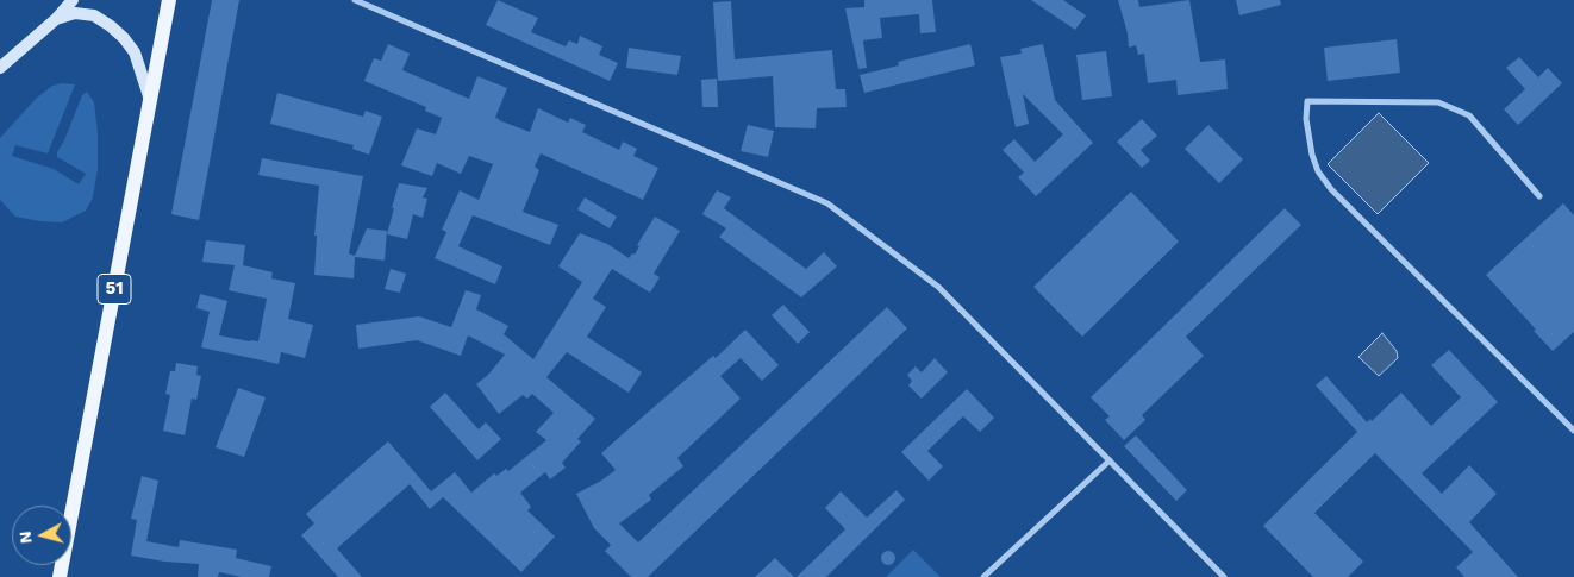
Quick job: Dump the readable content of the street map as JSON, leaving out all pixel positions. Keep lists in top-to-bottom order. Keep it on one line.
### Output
{"streets":{"main road":["51"]},"north":"left"}
